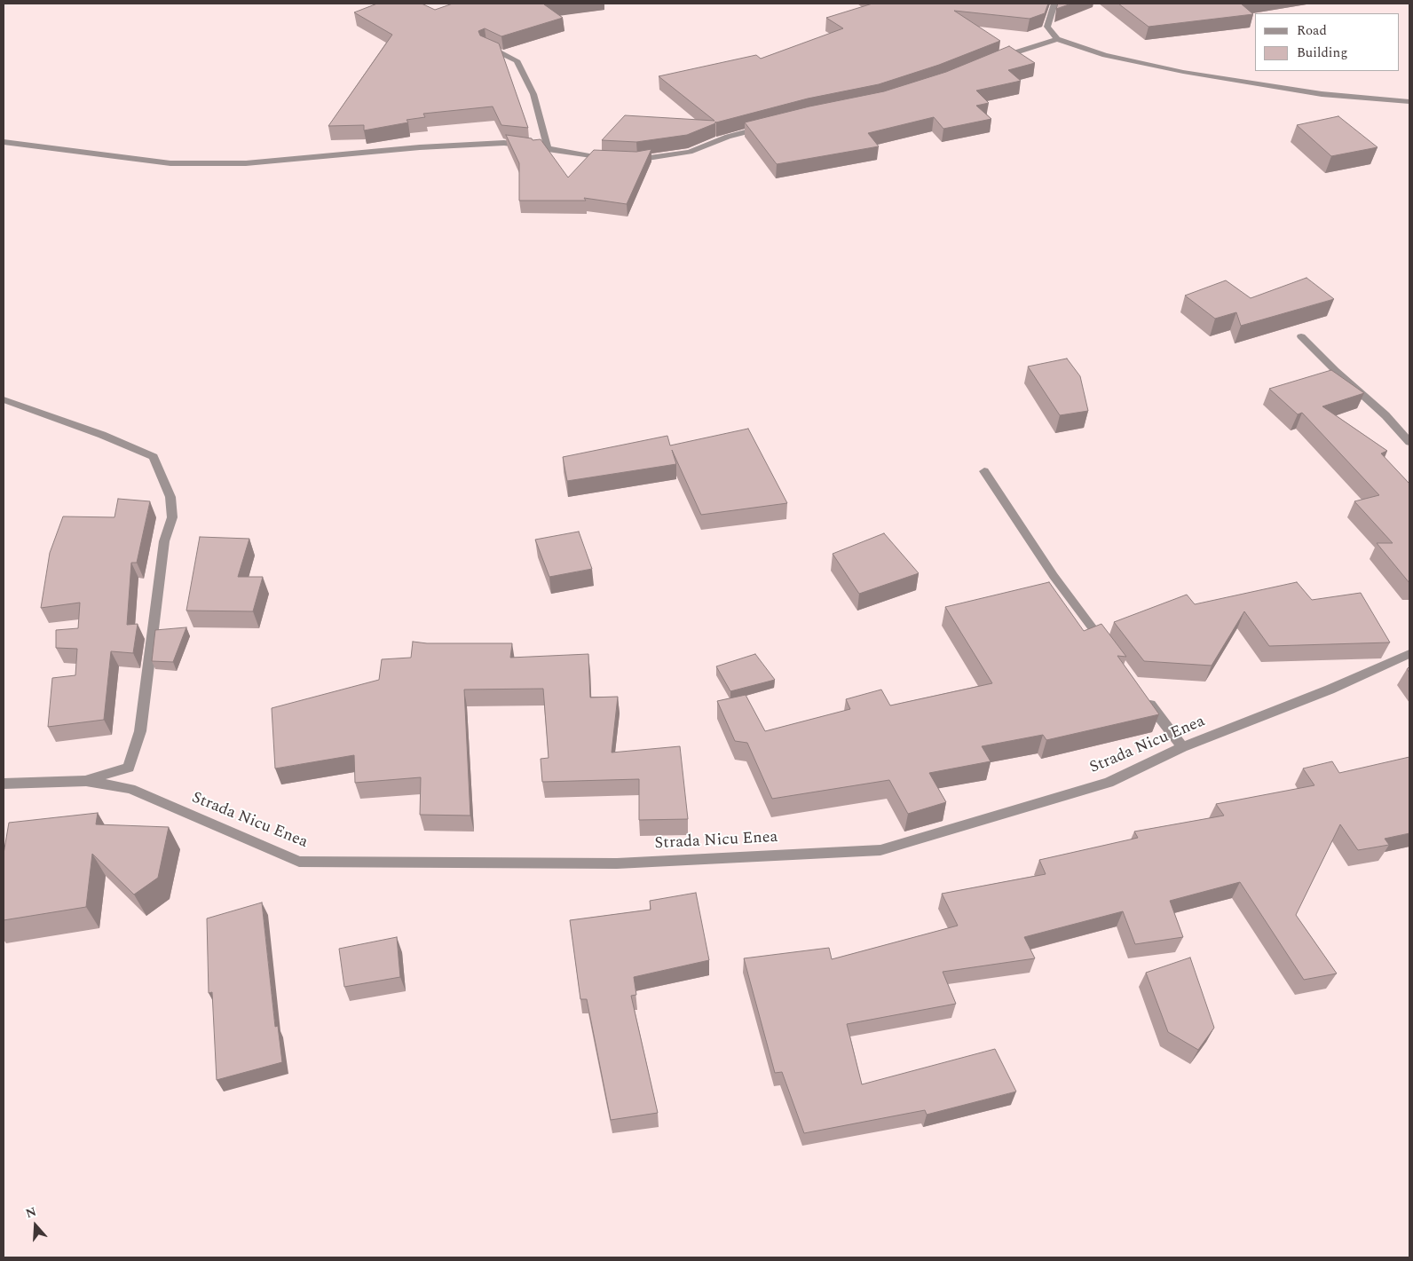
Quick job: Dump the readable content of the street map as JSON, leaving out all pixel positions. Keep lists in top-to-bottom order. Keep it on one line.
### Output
{"streets":{"street":["Strada Nicu Enea"]},"legend":["Road","Building"],"north":"top"}
